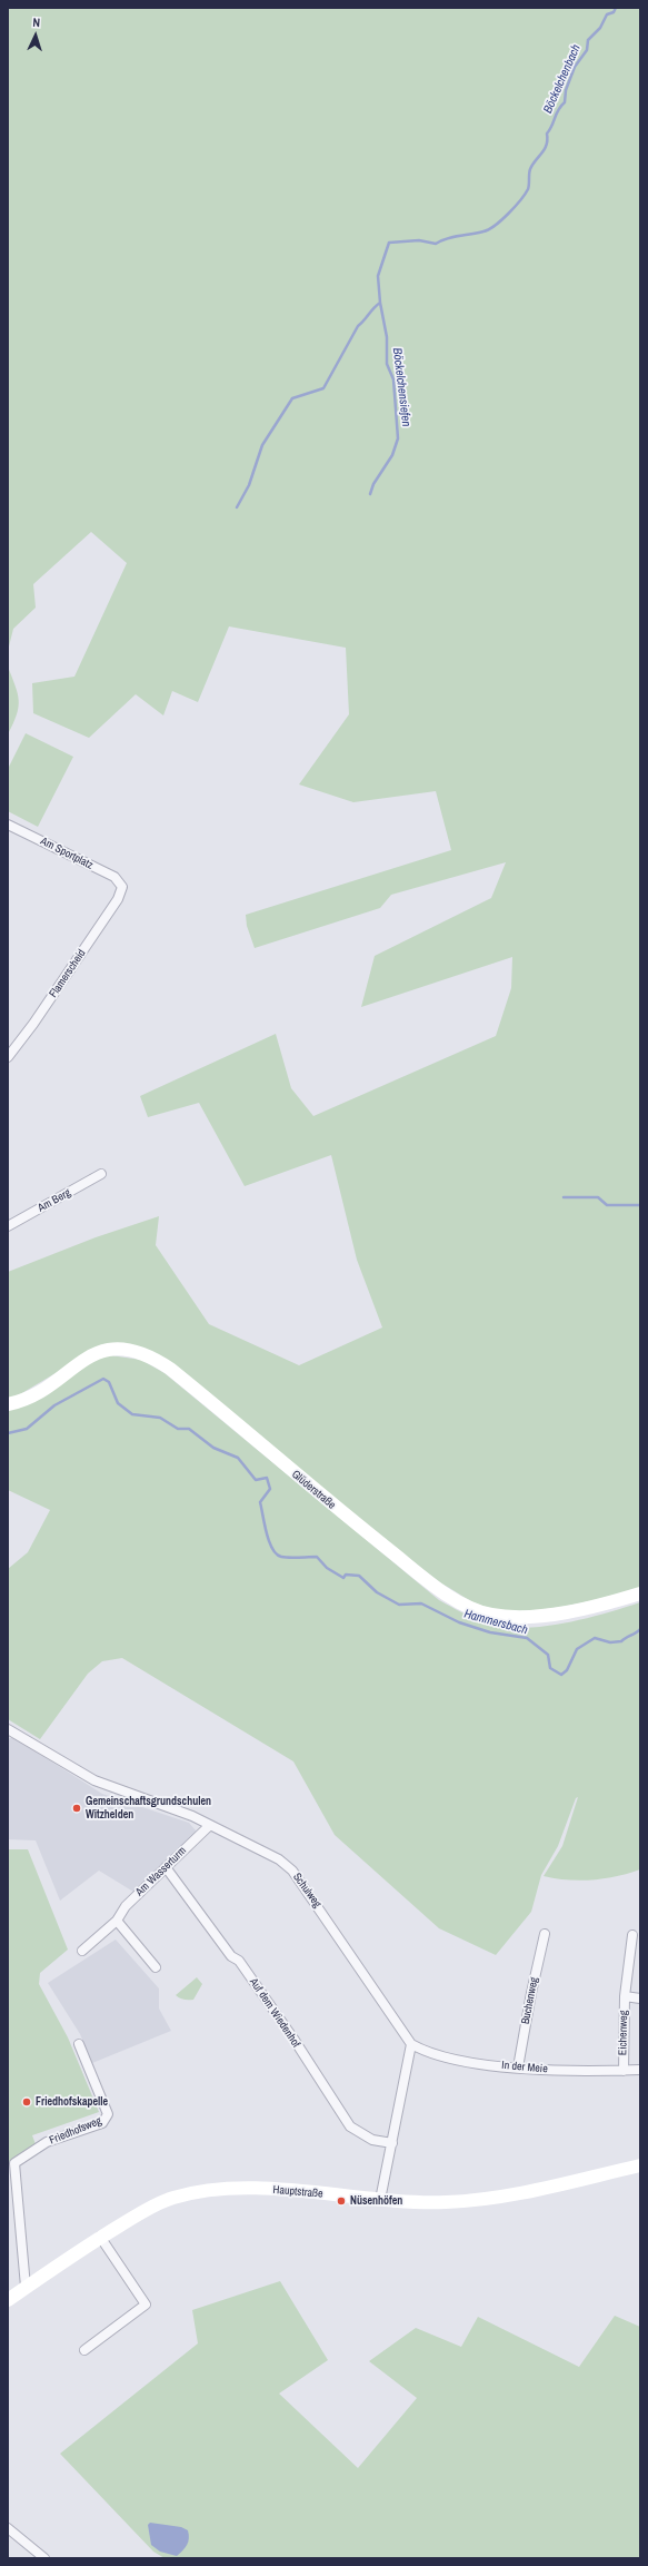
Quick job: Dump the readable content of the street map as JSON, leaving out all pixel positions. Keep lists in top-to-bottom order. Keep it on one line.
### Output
{"streets":{"main road":["Glüderstraße","Hauptstraße"],"street":["Am Sportplatz","Flamerscheid","Am Berg","Am Wasserturm","Schulweg","Buchenweg","Auf dem Wiedenhof","Eichenweg","In der Meie","Friedhofsweg"]},"crossings":[["Am Sportplatz","Flamerscheid"],["Am Wasserturm","Schulweg"],["Am Wasserturm","Auf dem Wiedenhof"],["Schulweg","In der Meie"],["Buchenweg","In der Meie"],["Eichenweg","In der Meie"],["Friedhofsweg","Hauptstraße"]],"water":["Böckelchenbach","Böckelchensiefen","Hammersbach"],"places":["Gemeinschaftsgrundschulen Witzhelden","Friedhofskapelle","Nüsenhöfen"],"north":"top"}
